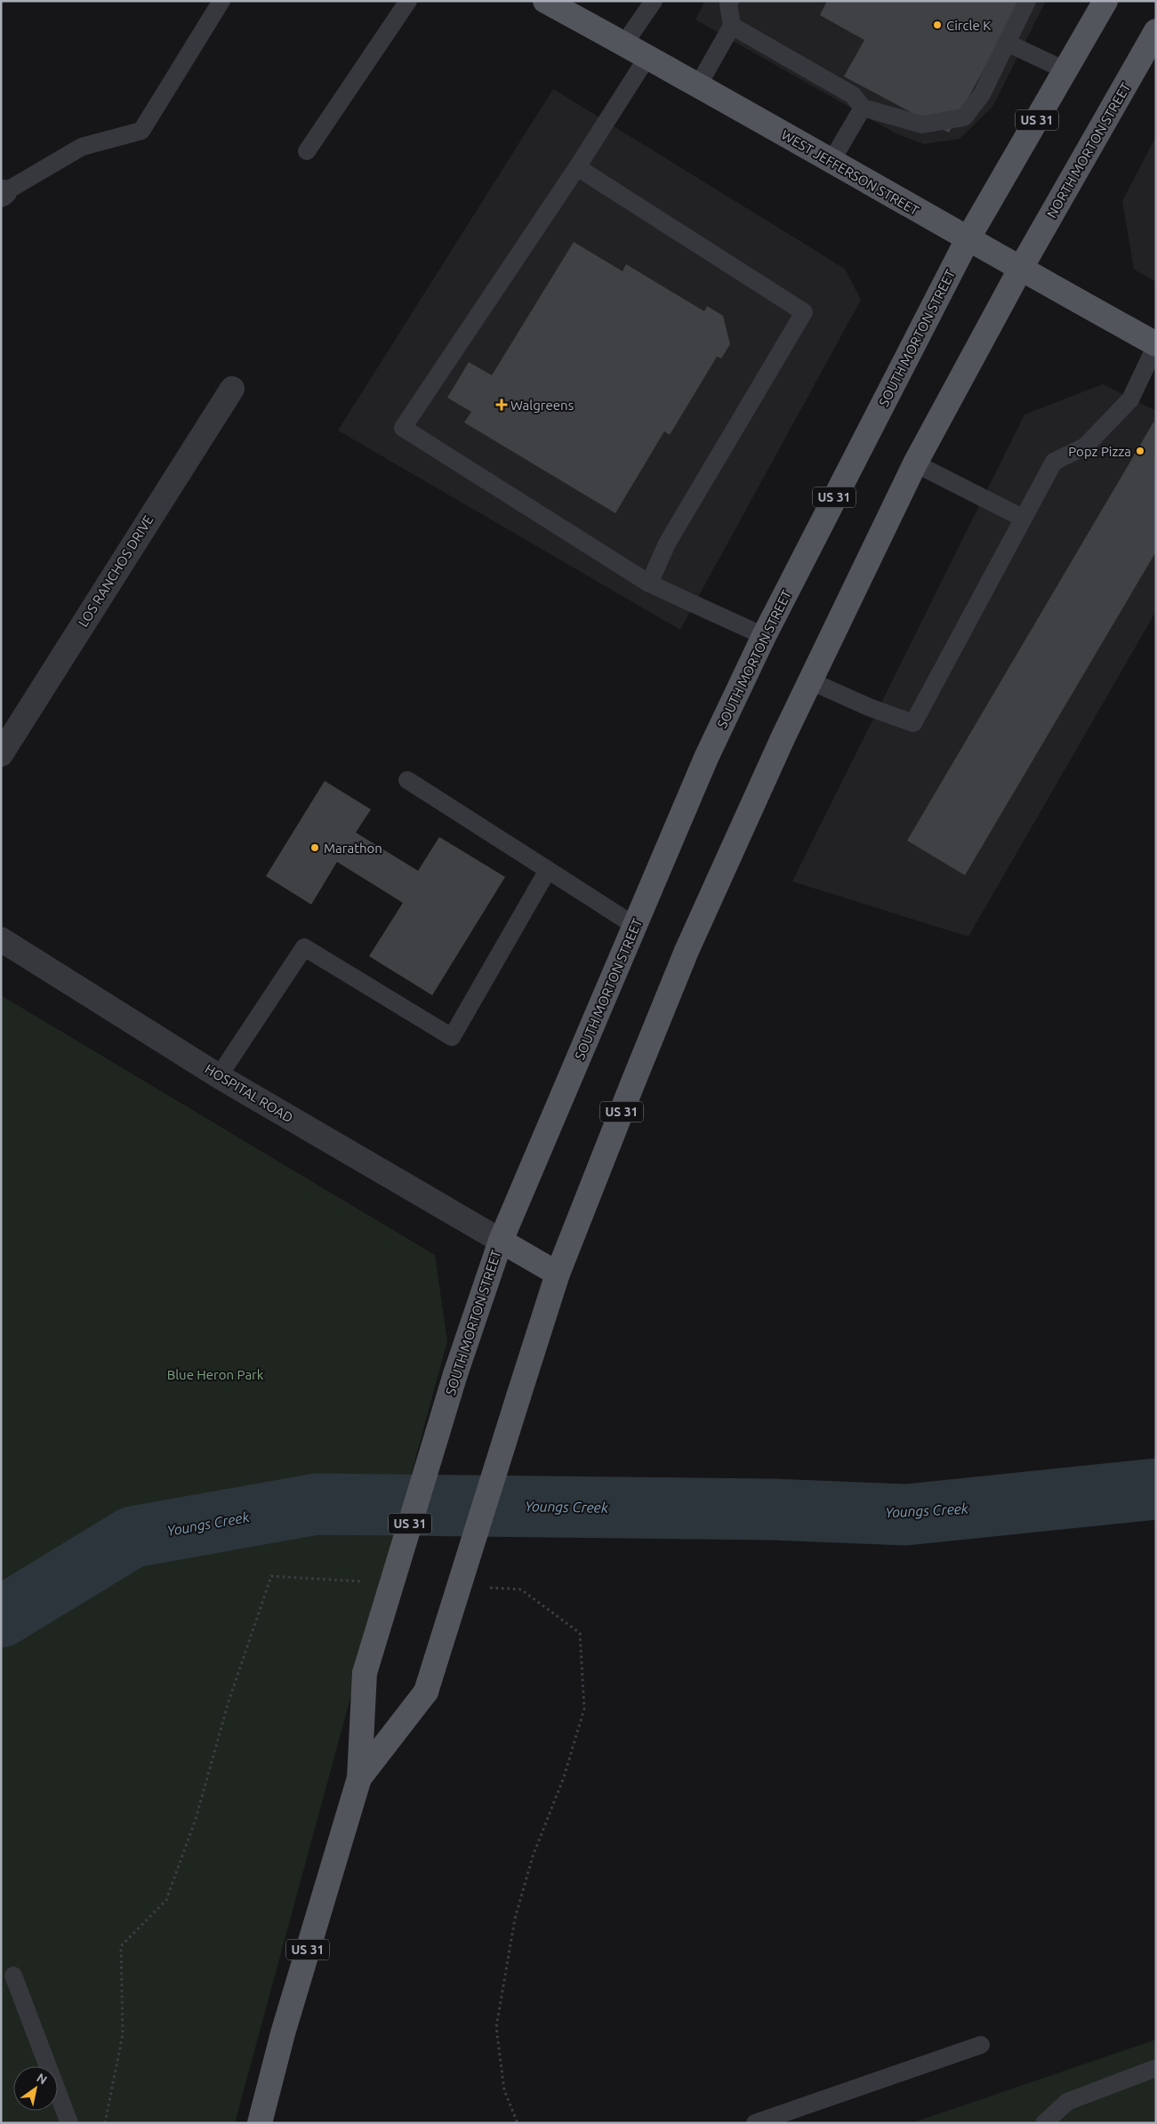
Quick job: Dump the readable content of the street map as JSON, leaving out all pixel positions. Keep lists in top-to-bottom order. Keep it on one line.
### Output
{"streets":{"main road":["US 31","NORTH MORTON STREET","WEST JEFFERSON STREET","SOUTH MORTON STREET"],"street":["LOS RANCHOS DRIVE","HOSPITAL ROAD"]},"crossings":[["US 31","WEST JEFFERSON STREET"],["US 31","SOUTH MORTON STREET"],["NORTH MORTON STREET","WEST JEFFERSON STREET"],["NORTH MORTON STREET","SOUTH MORTON STREET"],["WEST JEFFERSON STREET","SOUTH MORTON STREET"],["SOUTH MORTON STREET","HOSPITAL ROAD"]],"water":["Youngs Creek"],"parks":["Blue Heron Park"],"places":{"other":["Circle K","Popz Pizza","Marathon"],"health":["Walgreens"]},"north":"top right"}
